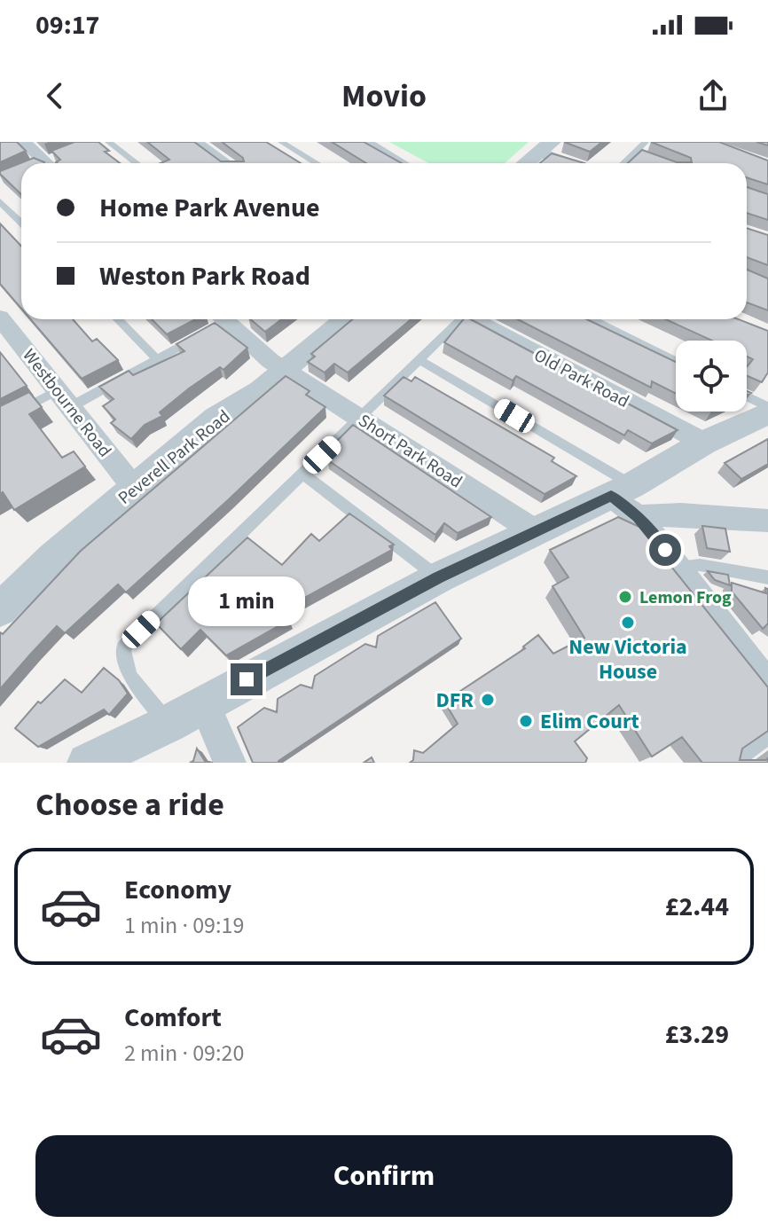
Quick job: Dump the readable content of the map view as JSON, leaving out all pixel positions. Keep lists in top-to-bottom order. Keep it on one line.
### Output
{"streets":{"street":["Old Park Road","Westbourne Road","Short Park Road","Peverell Park Road"]},"crossings":[["Westbourne Road","Peverell Park Road"],["Short Park Road","Peverell Park Road"]],"places":["Lemon Frog","New Victoria House","DFR","Elim Court"],"page":{"status":"09:17","header":"Movio","banner":["Home Park Avenue","Weston Park Road"],"bubble":"1 min","heading":"Choose a ride","list":[{"name":"Economy","note":"1 min · 09:19","value":"£2.44"},{"name":"Comfort","note":"2 min · 09:20","value":"£3.29"}],"buttons":"Confirm"}}
